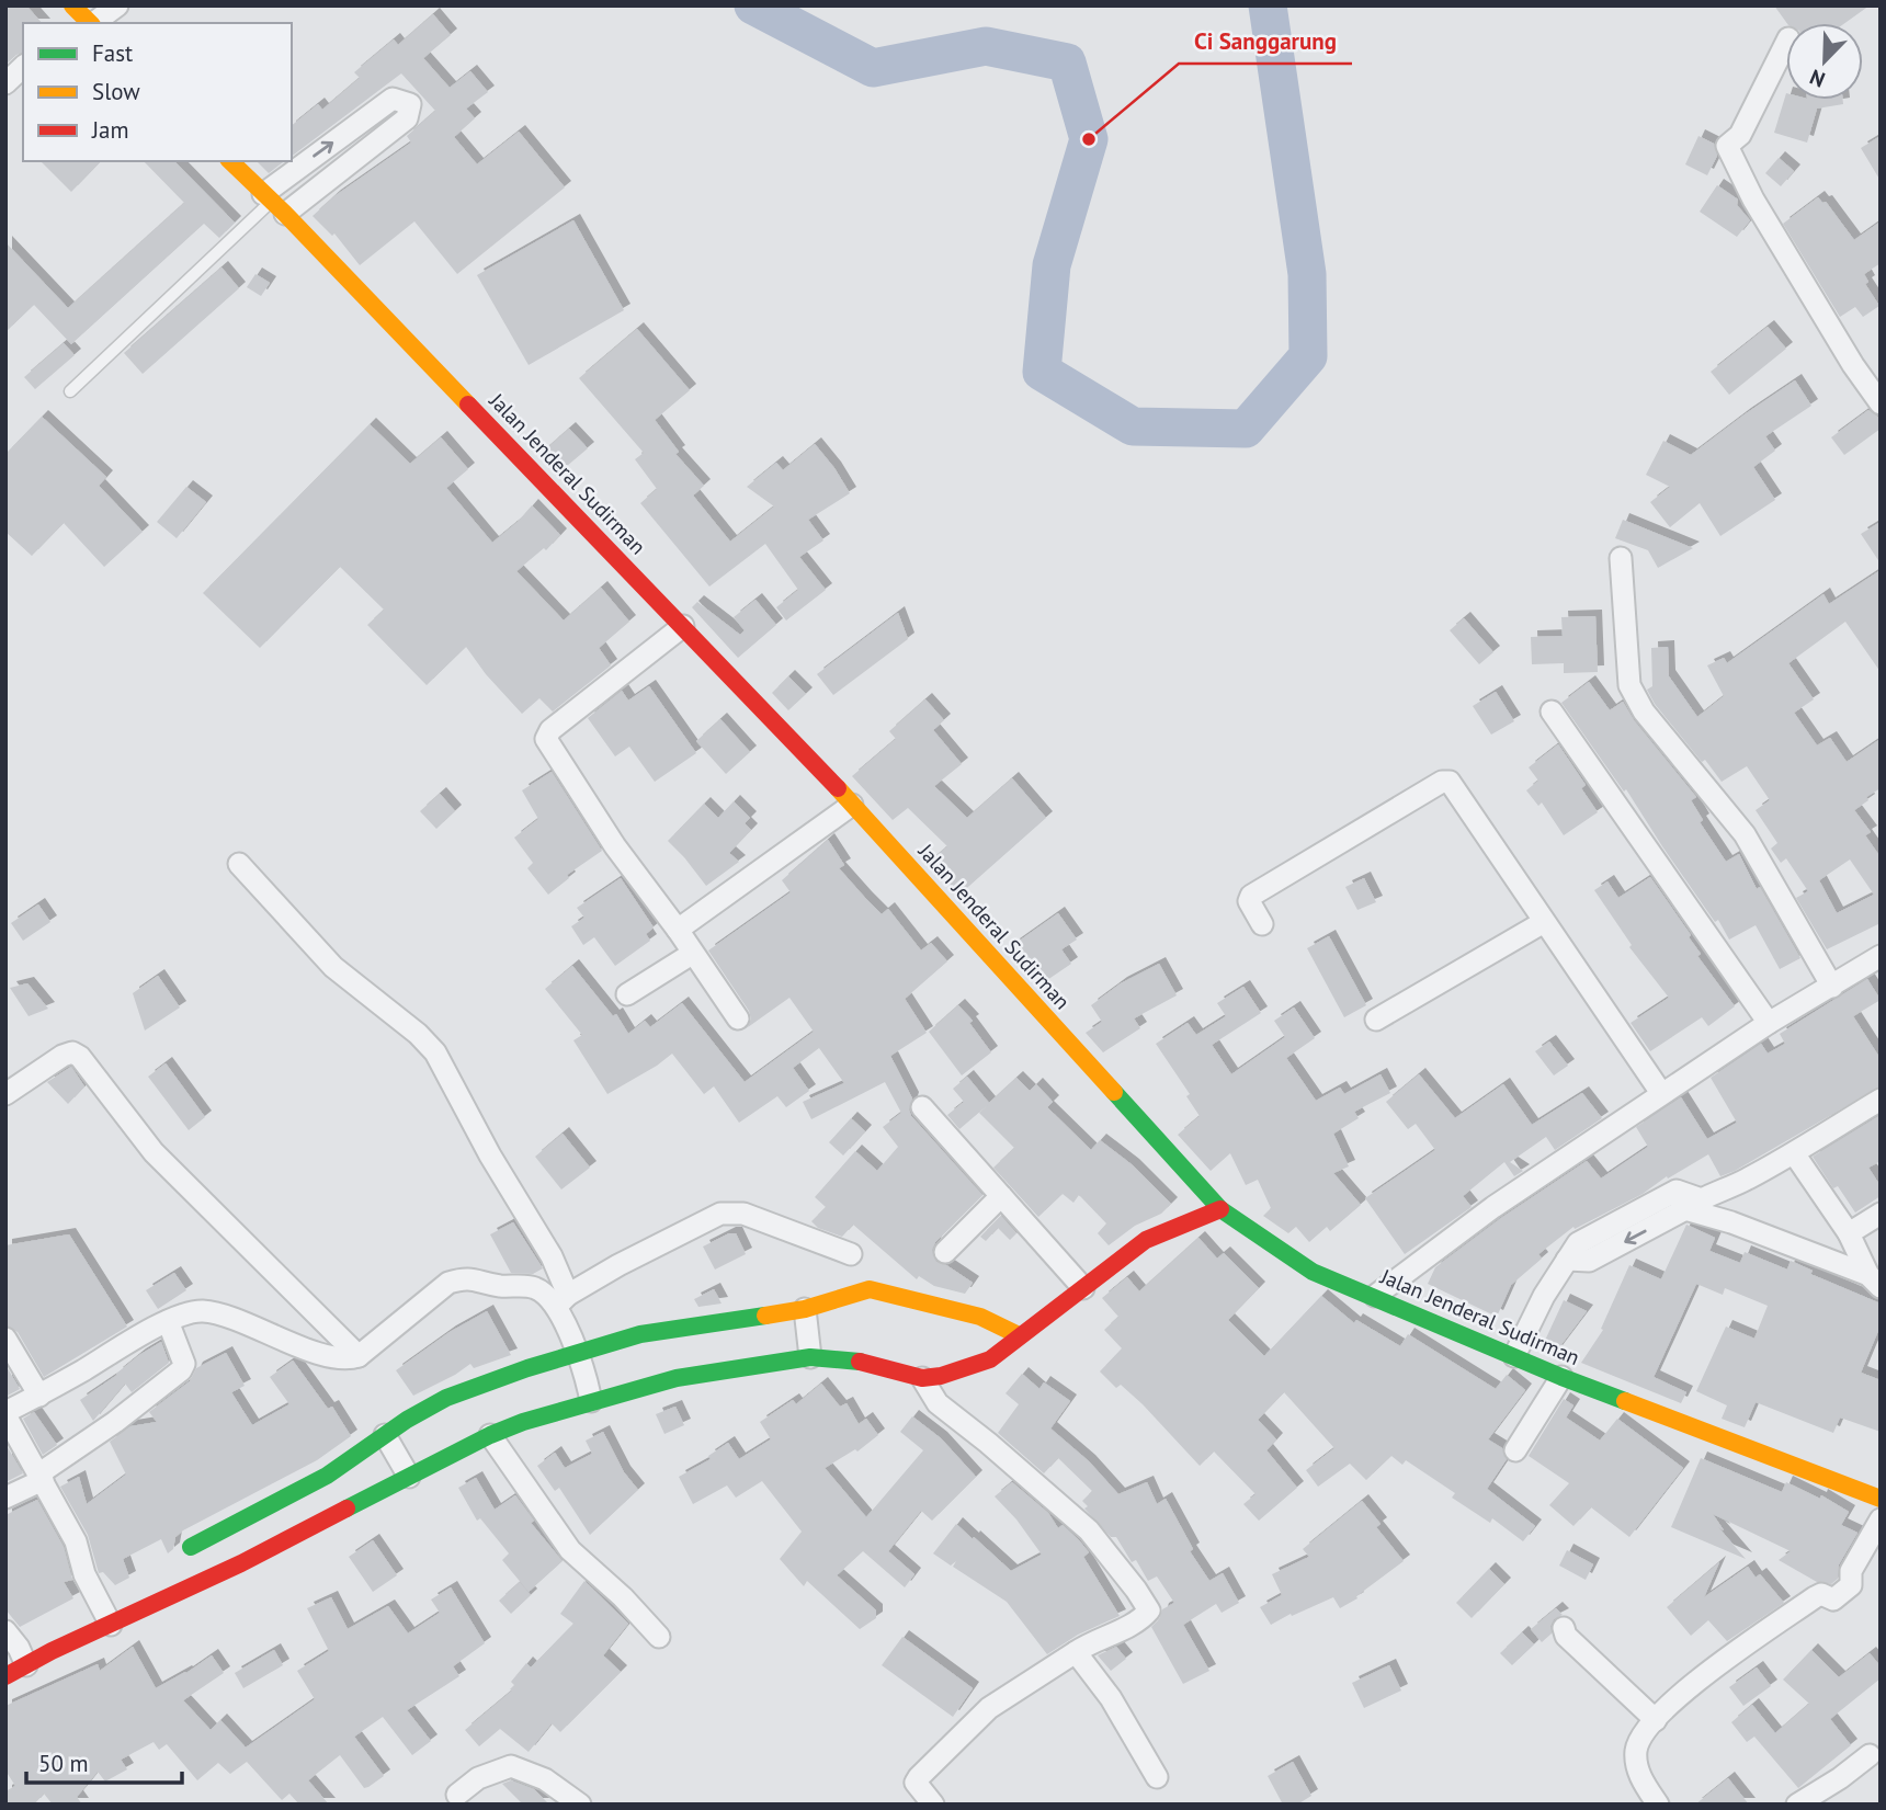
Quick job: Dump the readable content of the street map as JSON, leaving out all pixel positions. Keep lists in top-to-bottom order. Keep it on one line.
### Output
{"streets":{"street":["Jalan Jenderal Sudirman"]},"places":["Ci Sanggarung"],"legend":["Fast","Slow","Jam"],"scale_bar":"50 m","north":"bottom left"}
